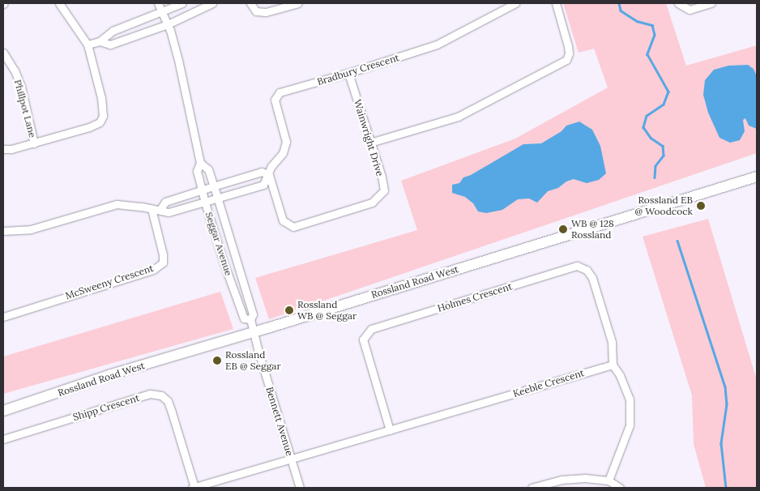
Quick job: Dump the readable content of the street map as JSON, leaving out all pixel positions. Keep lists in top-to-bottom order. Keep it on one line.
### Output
{"streets":{"main road":["Rossland Road West"],"street":["Bradbury Crescent","Phillpot Lane","Wainwright Drive","Seggar Avenue","McSweeny Crescent","Holmes Crescent","Keeble Crescent","Shipp Crescent","Bennett Avenue"]},"crossings":[["Bradbury Crescent","Wainwright Drive"],["Bradbury Crescent","Seggar Avenue"],["Seggar Avenue","Rossland Road West"],["Seggar Avenue","Bennett Avenue"],["Rossland Road West","Bennett Avenue"],["Holmes Crescent","Keeble Crescent"],["Keeble Crescent","Shipp Crescent"],["Keeble Crescent","Bennett Avenue"]],"places":["Rossland EB @ Woodcock","WB @ 128 Rossland","Rossland WB @ Seggar","Rossland EB @ Seggar"]}
